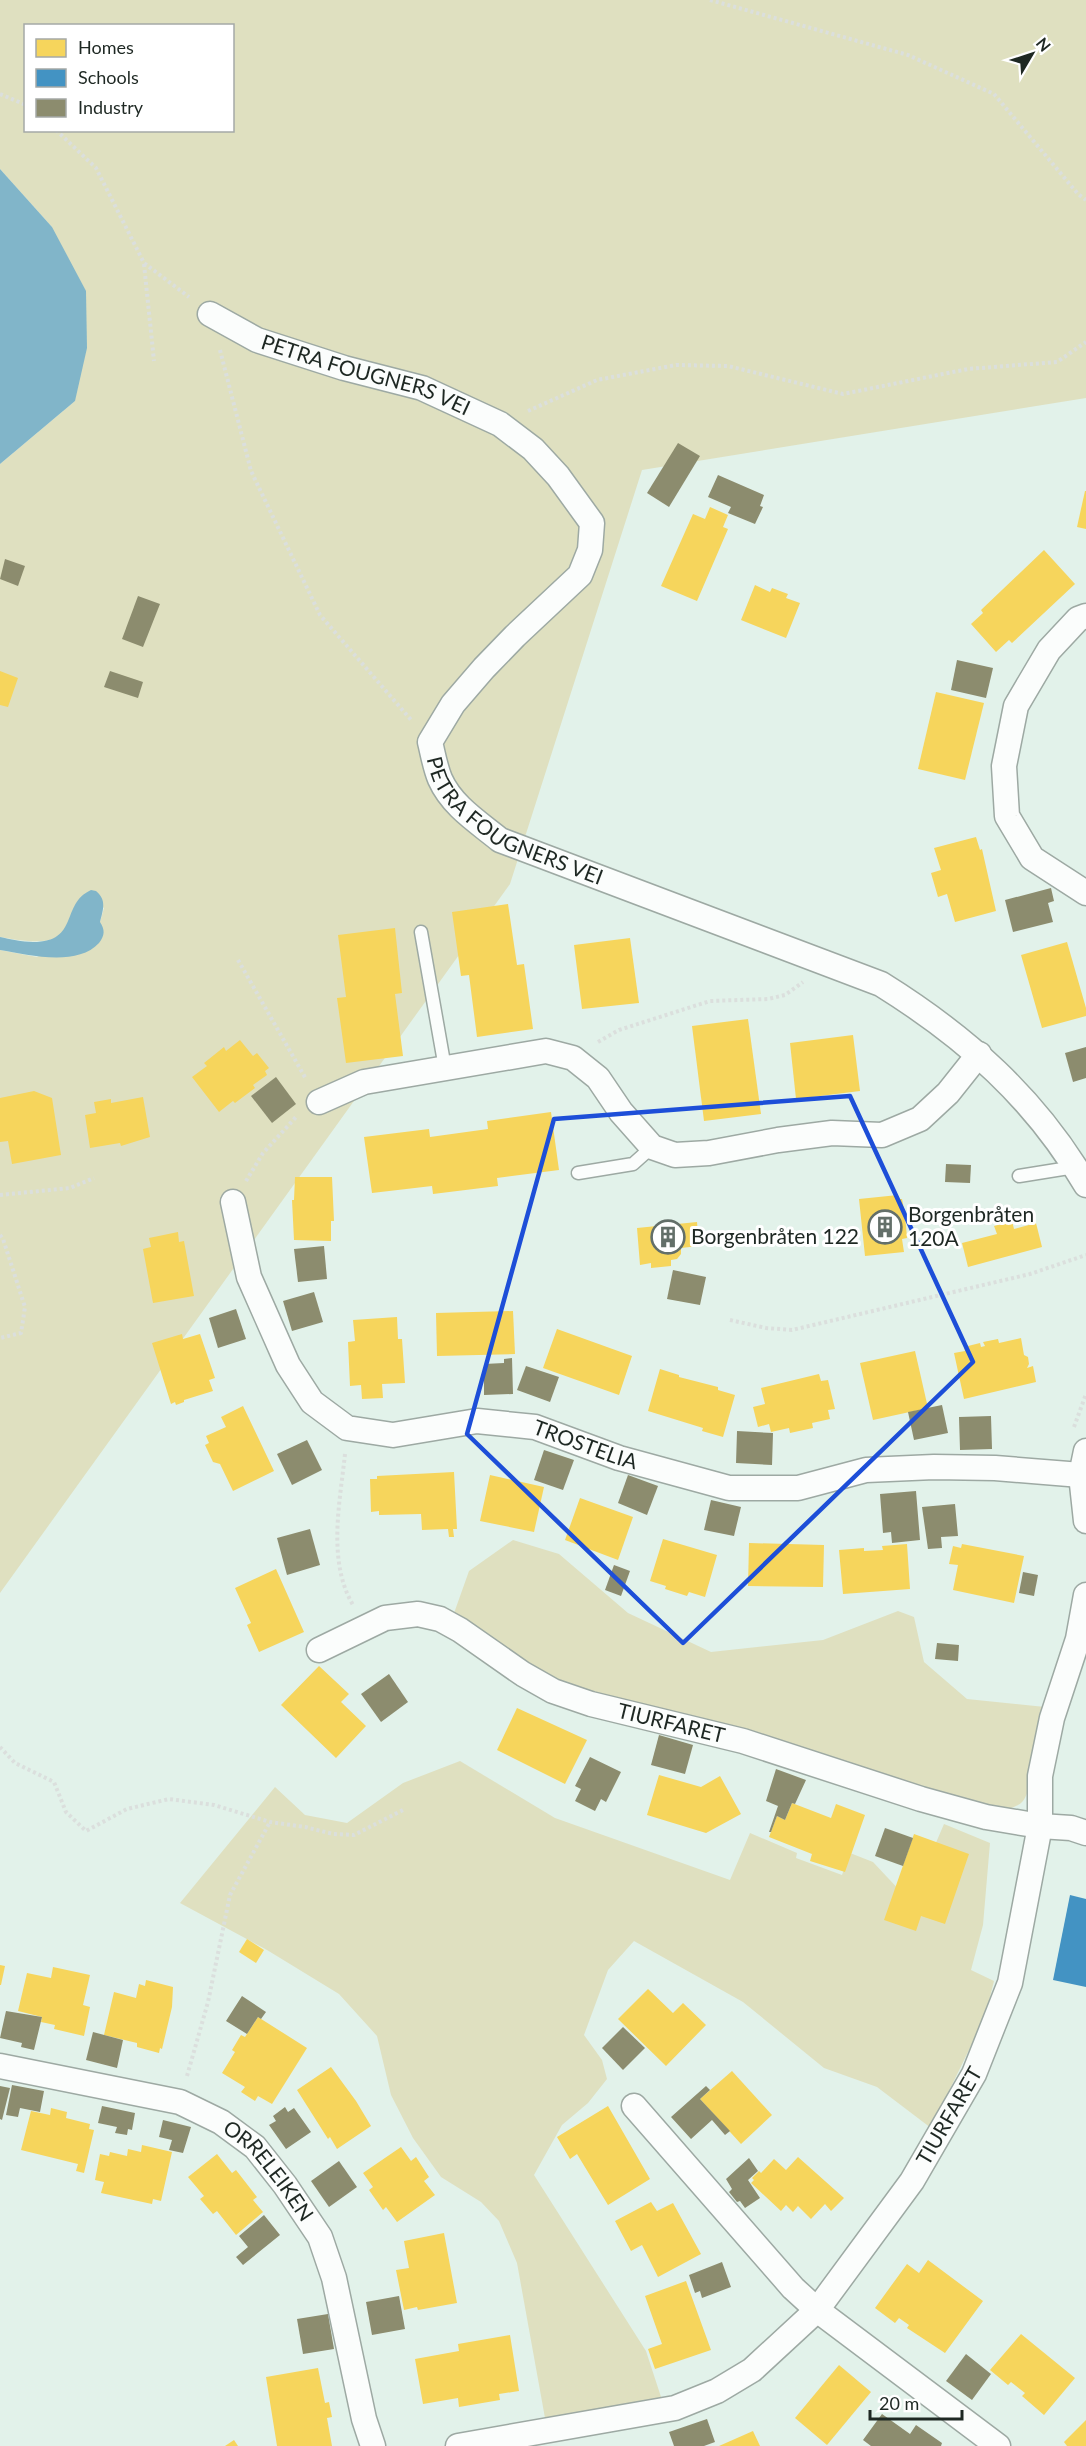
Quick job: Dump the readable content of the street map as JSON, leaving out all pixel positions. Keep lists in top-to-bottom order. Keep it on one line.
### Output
{"streets":{"street":["PETRA FOUGNERS VEI","TROSTELIA","TIURFARET","ORRELEIKEN"]},"places":{"building":["Borgenbråten 120A","Borgenbråten 122"]},"legend":["Homes","Schools","Industry"],"scale_bar":"20 m","north":"top right"}
